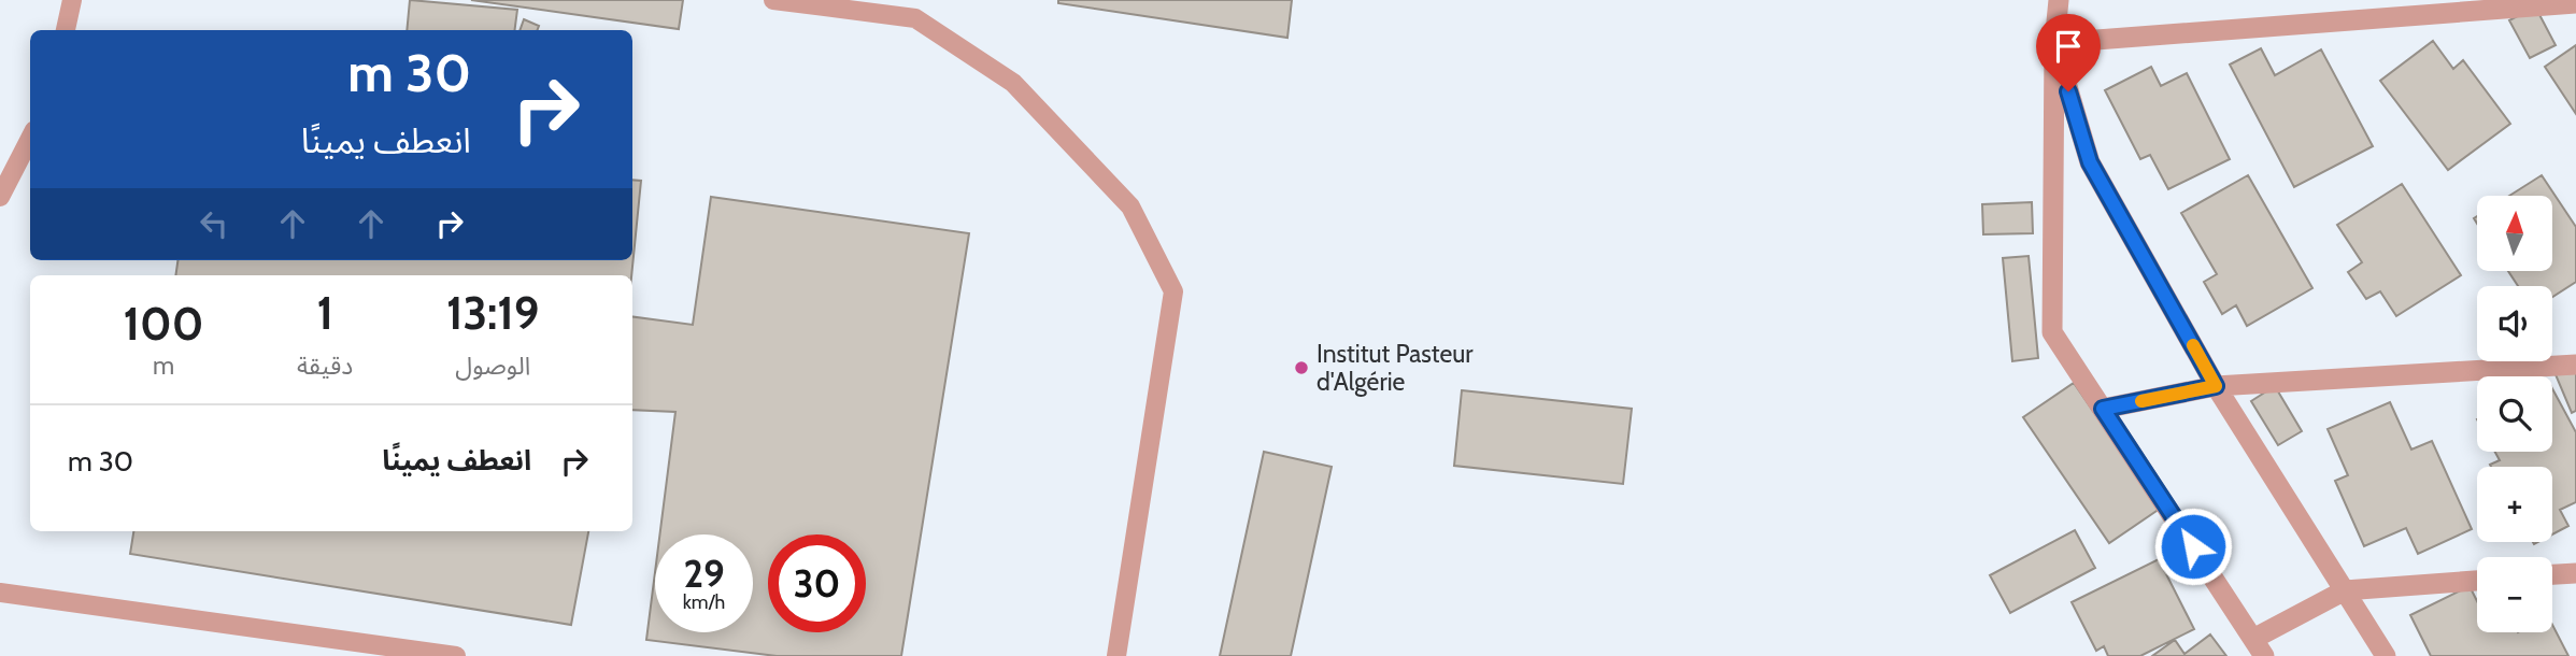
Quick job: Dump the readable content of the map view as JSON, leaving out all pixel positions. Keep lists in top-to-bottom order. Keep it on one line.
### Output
{"places":["Institut Pasteur d'Algérie"],"north":"top","page":{"turn":["30 m","انعطف يمينًا"],"map_buttons":["+","−"],"eta":["13:19","الوصول","1","دقيقة","100","m"],"list":[{"name":"انعطف يمينًا","value":"30 m"}],"speed":"29 km/h","limit":"30"}}
